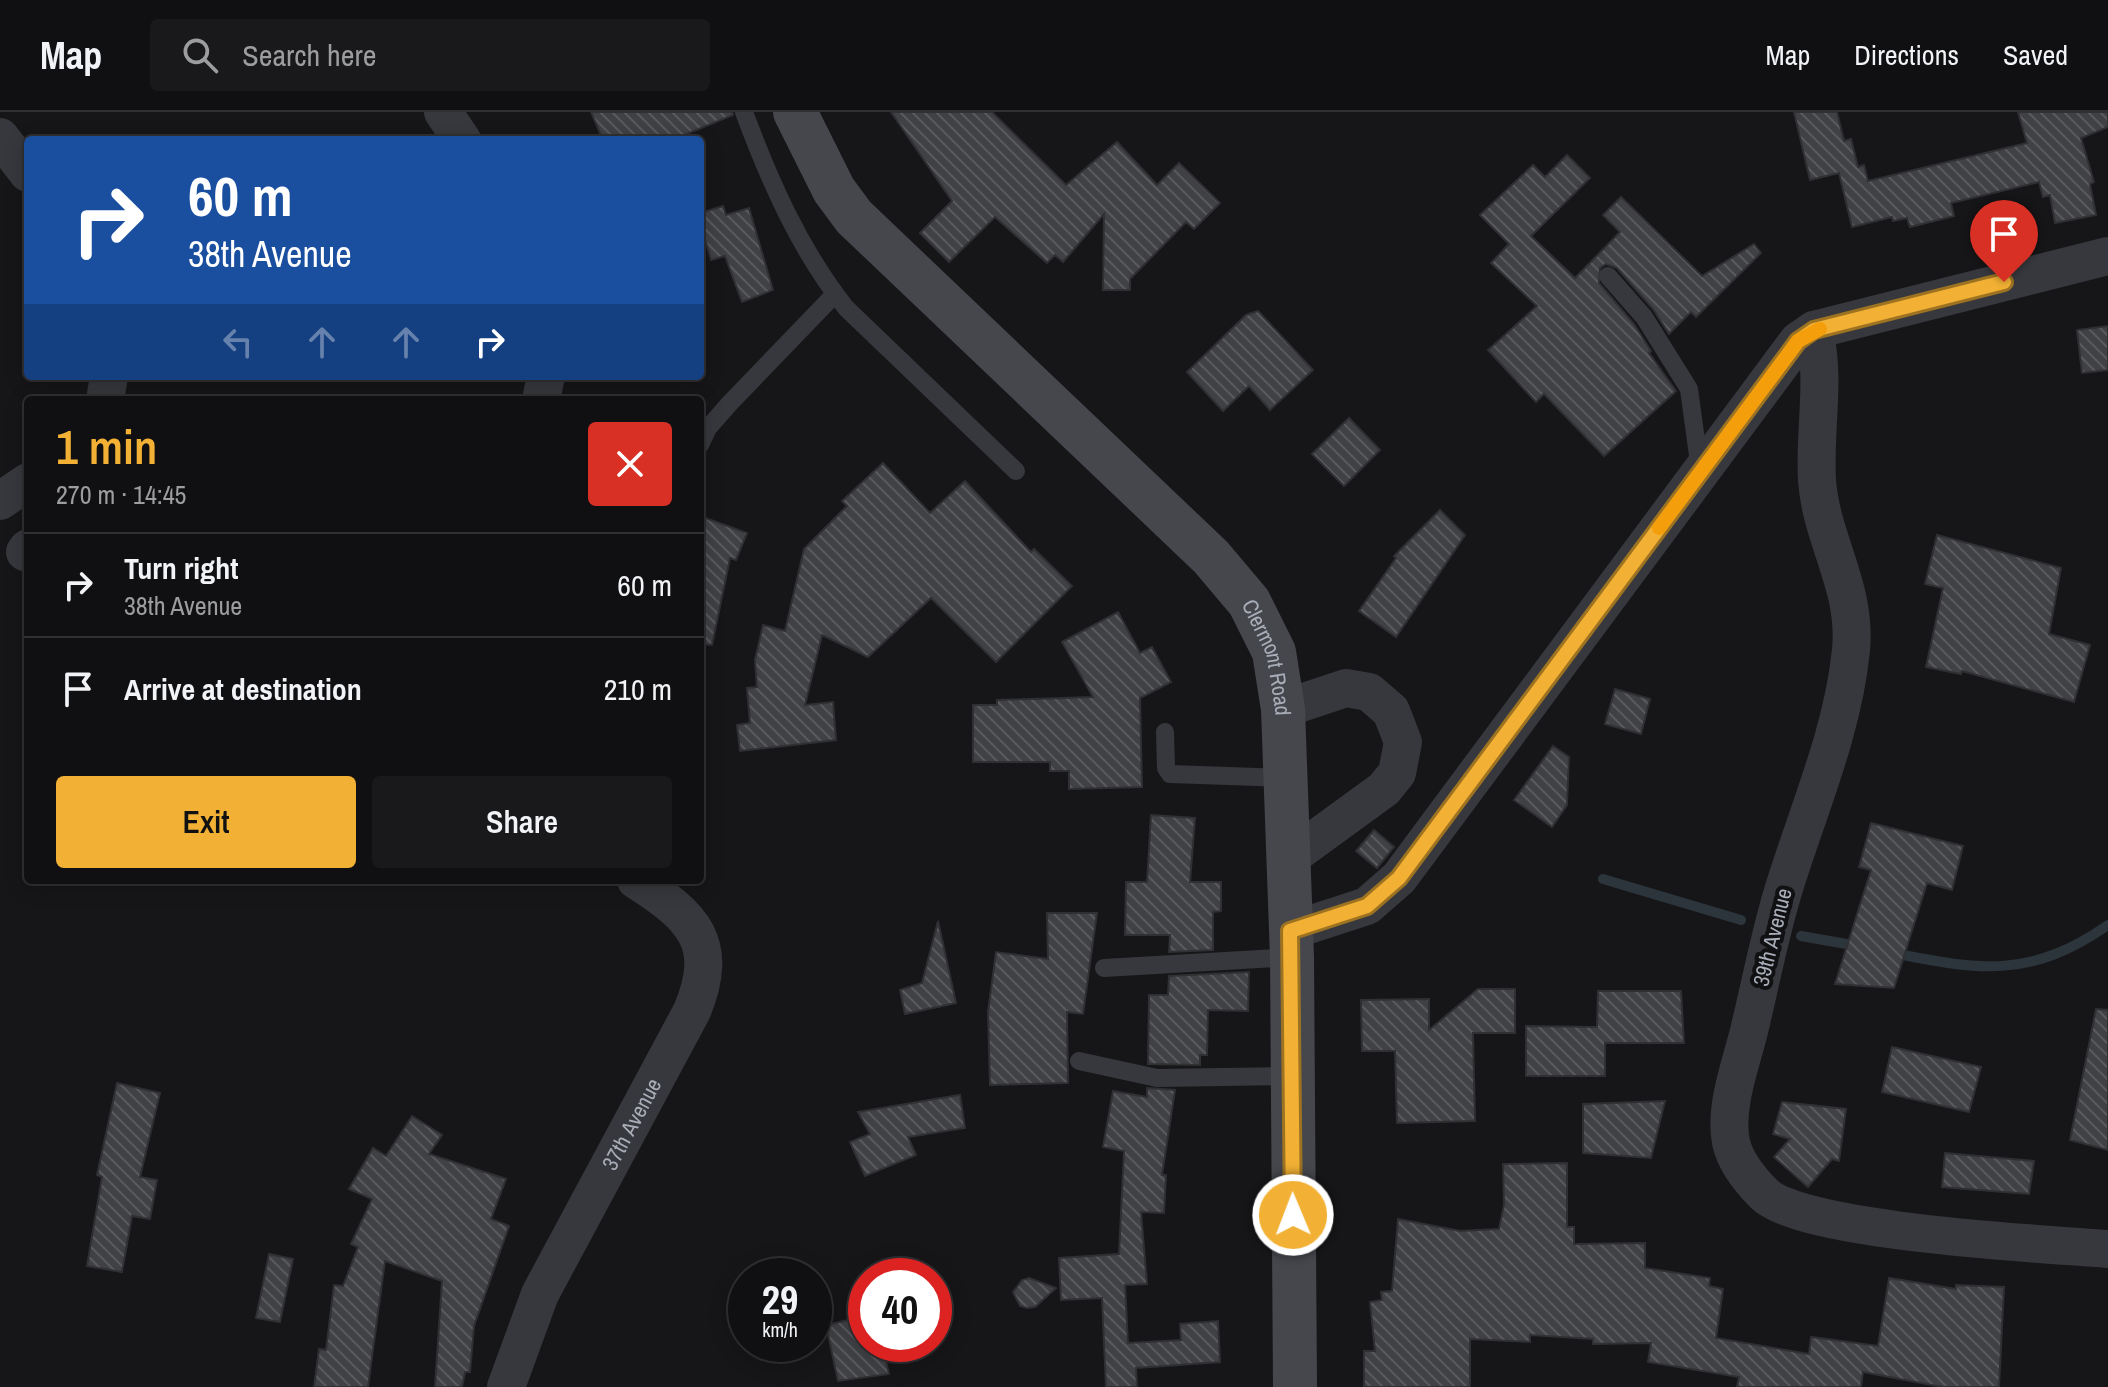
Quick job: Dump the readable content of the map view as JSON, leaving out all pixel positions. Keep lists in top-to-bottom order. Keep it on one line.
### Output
{"streets":{"street":["Clermont Road","39th Avenue","37th Avenue"]},"page":{"header":"Map","search":"Search here","nav":["Map","Directions","Saved"],"turn":["60 m","38th Avenue"],"heading":["1 min","270 m · 14:45"],"list":[{"name":"Turn right","note":"38th Avenue","value":"60 m"},{"name":"Arrive at destination","value":"210 m"}],"buttons":["Exit","Share"],"speed":"29 km/h","limit":"40"}}
